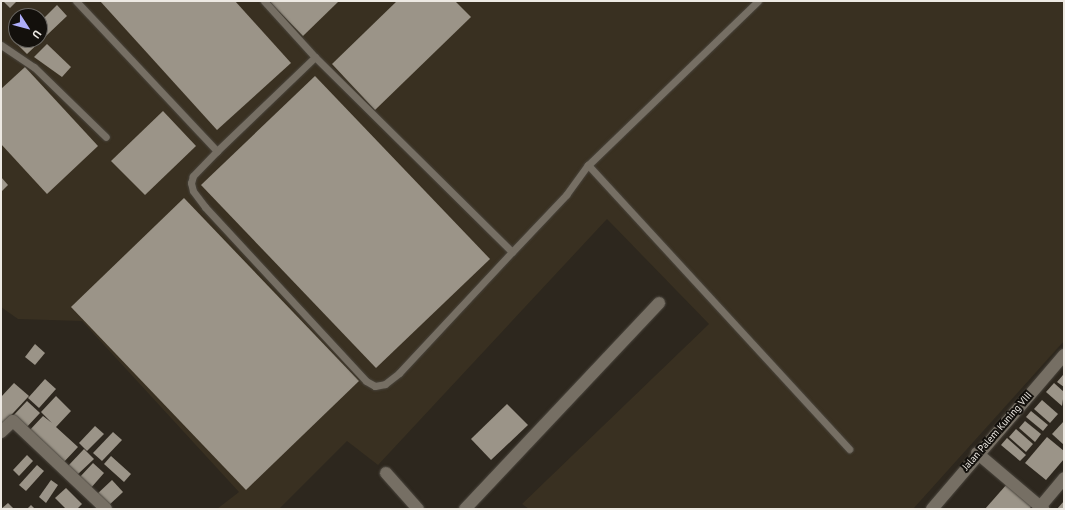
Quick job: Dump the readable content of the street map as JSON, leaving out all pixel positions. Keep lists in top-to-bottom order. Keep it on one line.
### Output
{"streets":{"street":["Jalan Palem Kuning VIII"]},"north":"bottom right"}
